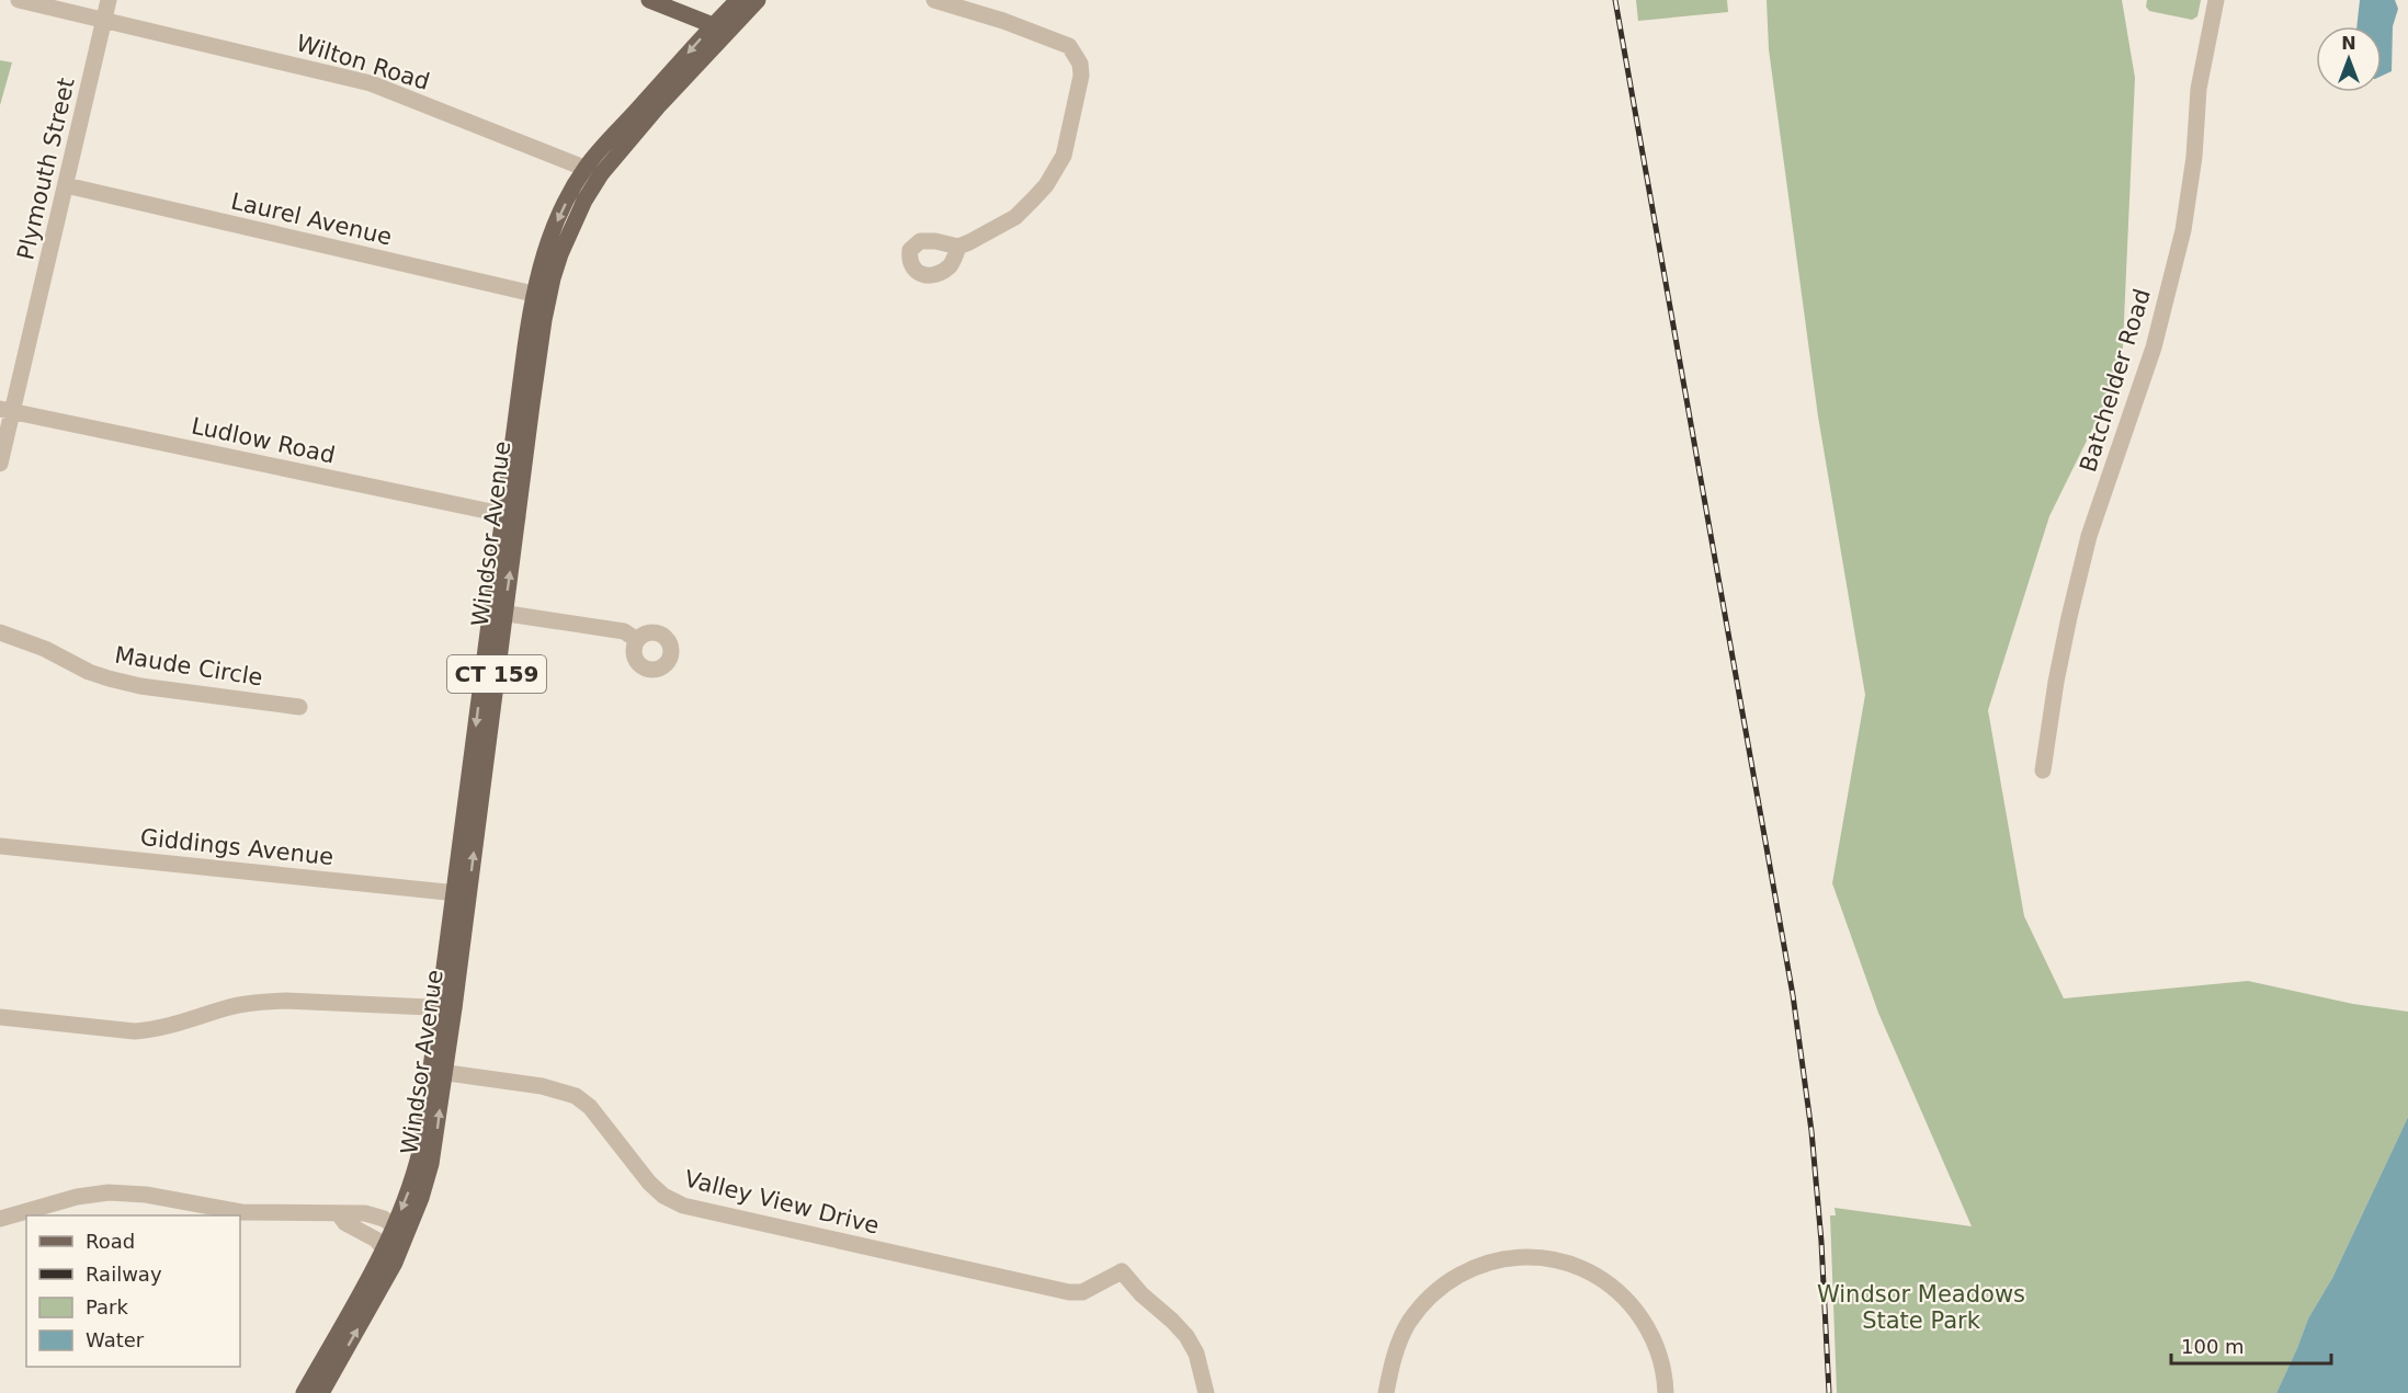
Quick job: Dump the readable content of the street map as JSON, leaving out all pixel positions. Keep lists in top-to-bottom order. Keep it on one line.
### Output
{"streets":{"main road":["Windsor Avenue","CT 159"],"street":["Wilton Road","Plymouth Street","Laurel Avenue","Batchelder Road","Ludlow Road","Maude Circle","Giddings Avenue","Valley View Drive"]},"crossings":[["Wilton Road","Plymouth Street"],["Wilton Road","Windsor Avenue"],["Plymouth Street","Laurel Avenue"],["Plymouth Street","Ludlow Road"],["Laurel Avenue","Windsor Avenue"],["Ludlow Road","Windsor Avenue"],["Windsor Avenue","Giddings Avenue"],["Windsor Avenue","Valley View Drive"]],"parks":["Windsor Meadows State Park"],"legend":["Road","Railway","Park","Water"],"scale_bar":"100 m","north":"top"}
